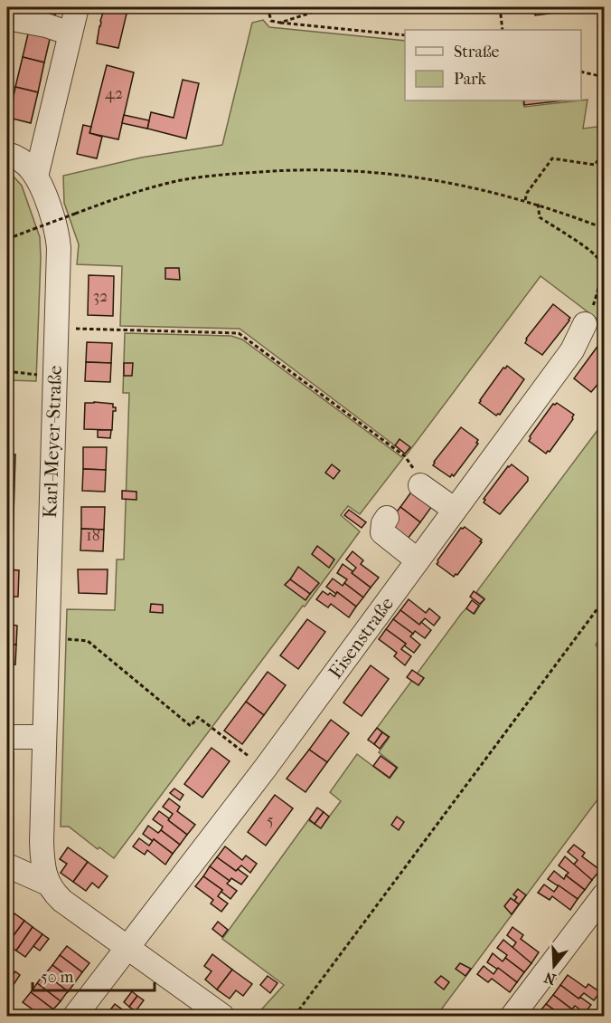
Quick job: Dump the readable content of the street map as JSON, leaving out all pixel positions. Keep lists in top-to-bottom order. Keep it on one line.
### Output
{"streets":{"street":["Karl-Meyer-Straße","Eisenstraße"]},"house_numbers":["42","32","18","5"],"legend":["Straße","Park"],"scale_bar":"50 m","north":"bottom"}
